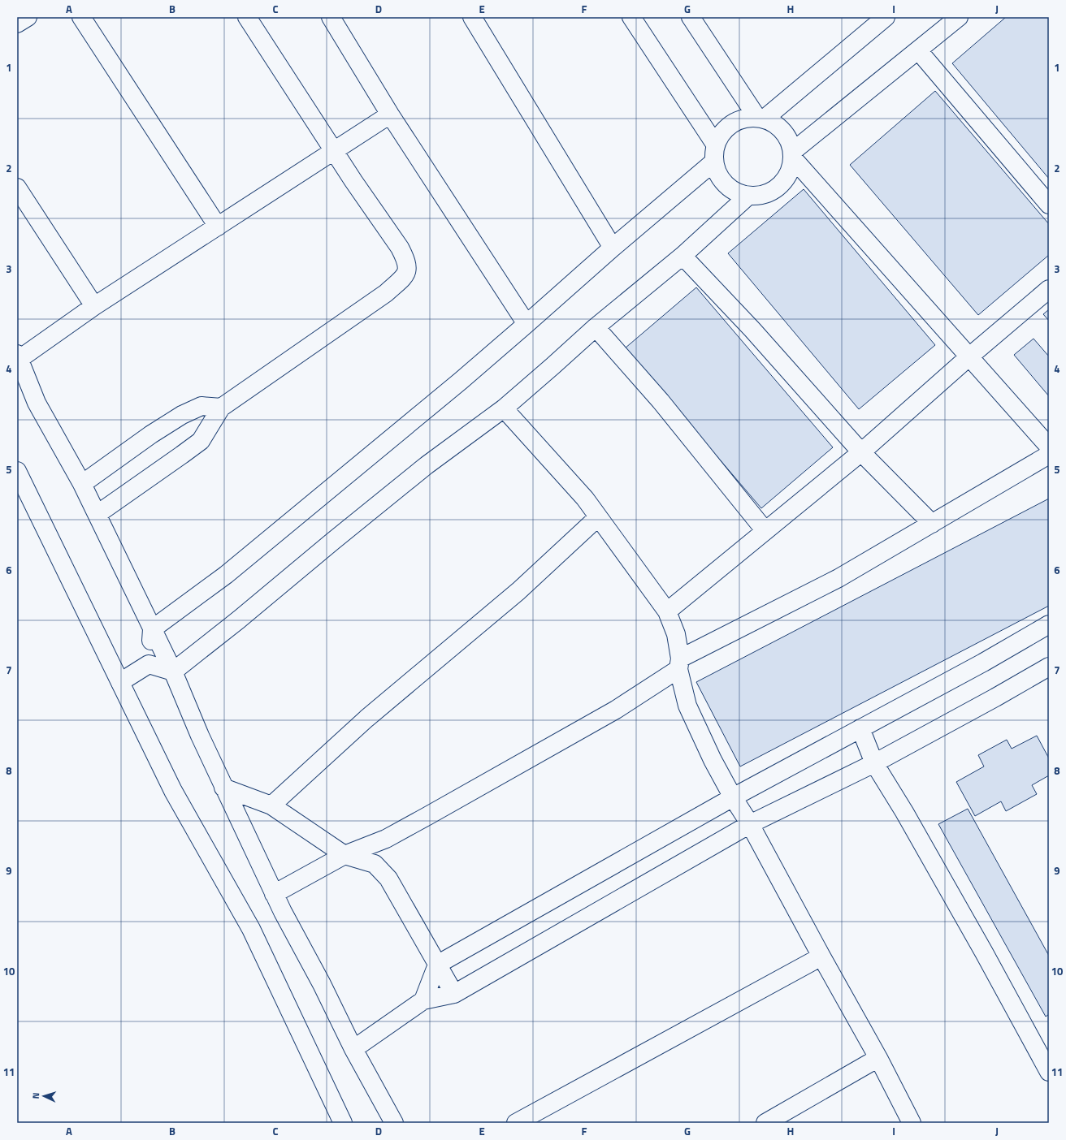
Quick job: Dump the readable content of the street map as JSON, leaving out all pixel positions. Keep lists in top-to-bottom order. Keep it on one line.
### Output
{"north":"left","grid":{"columns":["A","B","C","D","E","F","G","H","I","J"],"rows":["1","2","3","4","5","6","7","8","9","10","11"]}}
